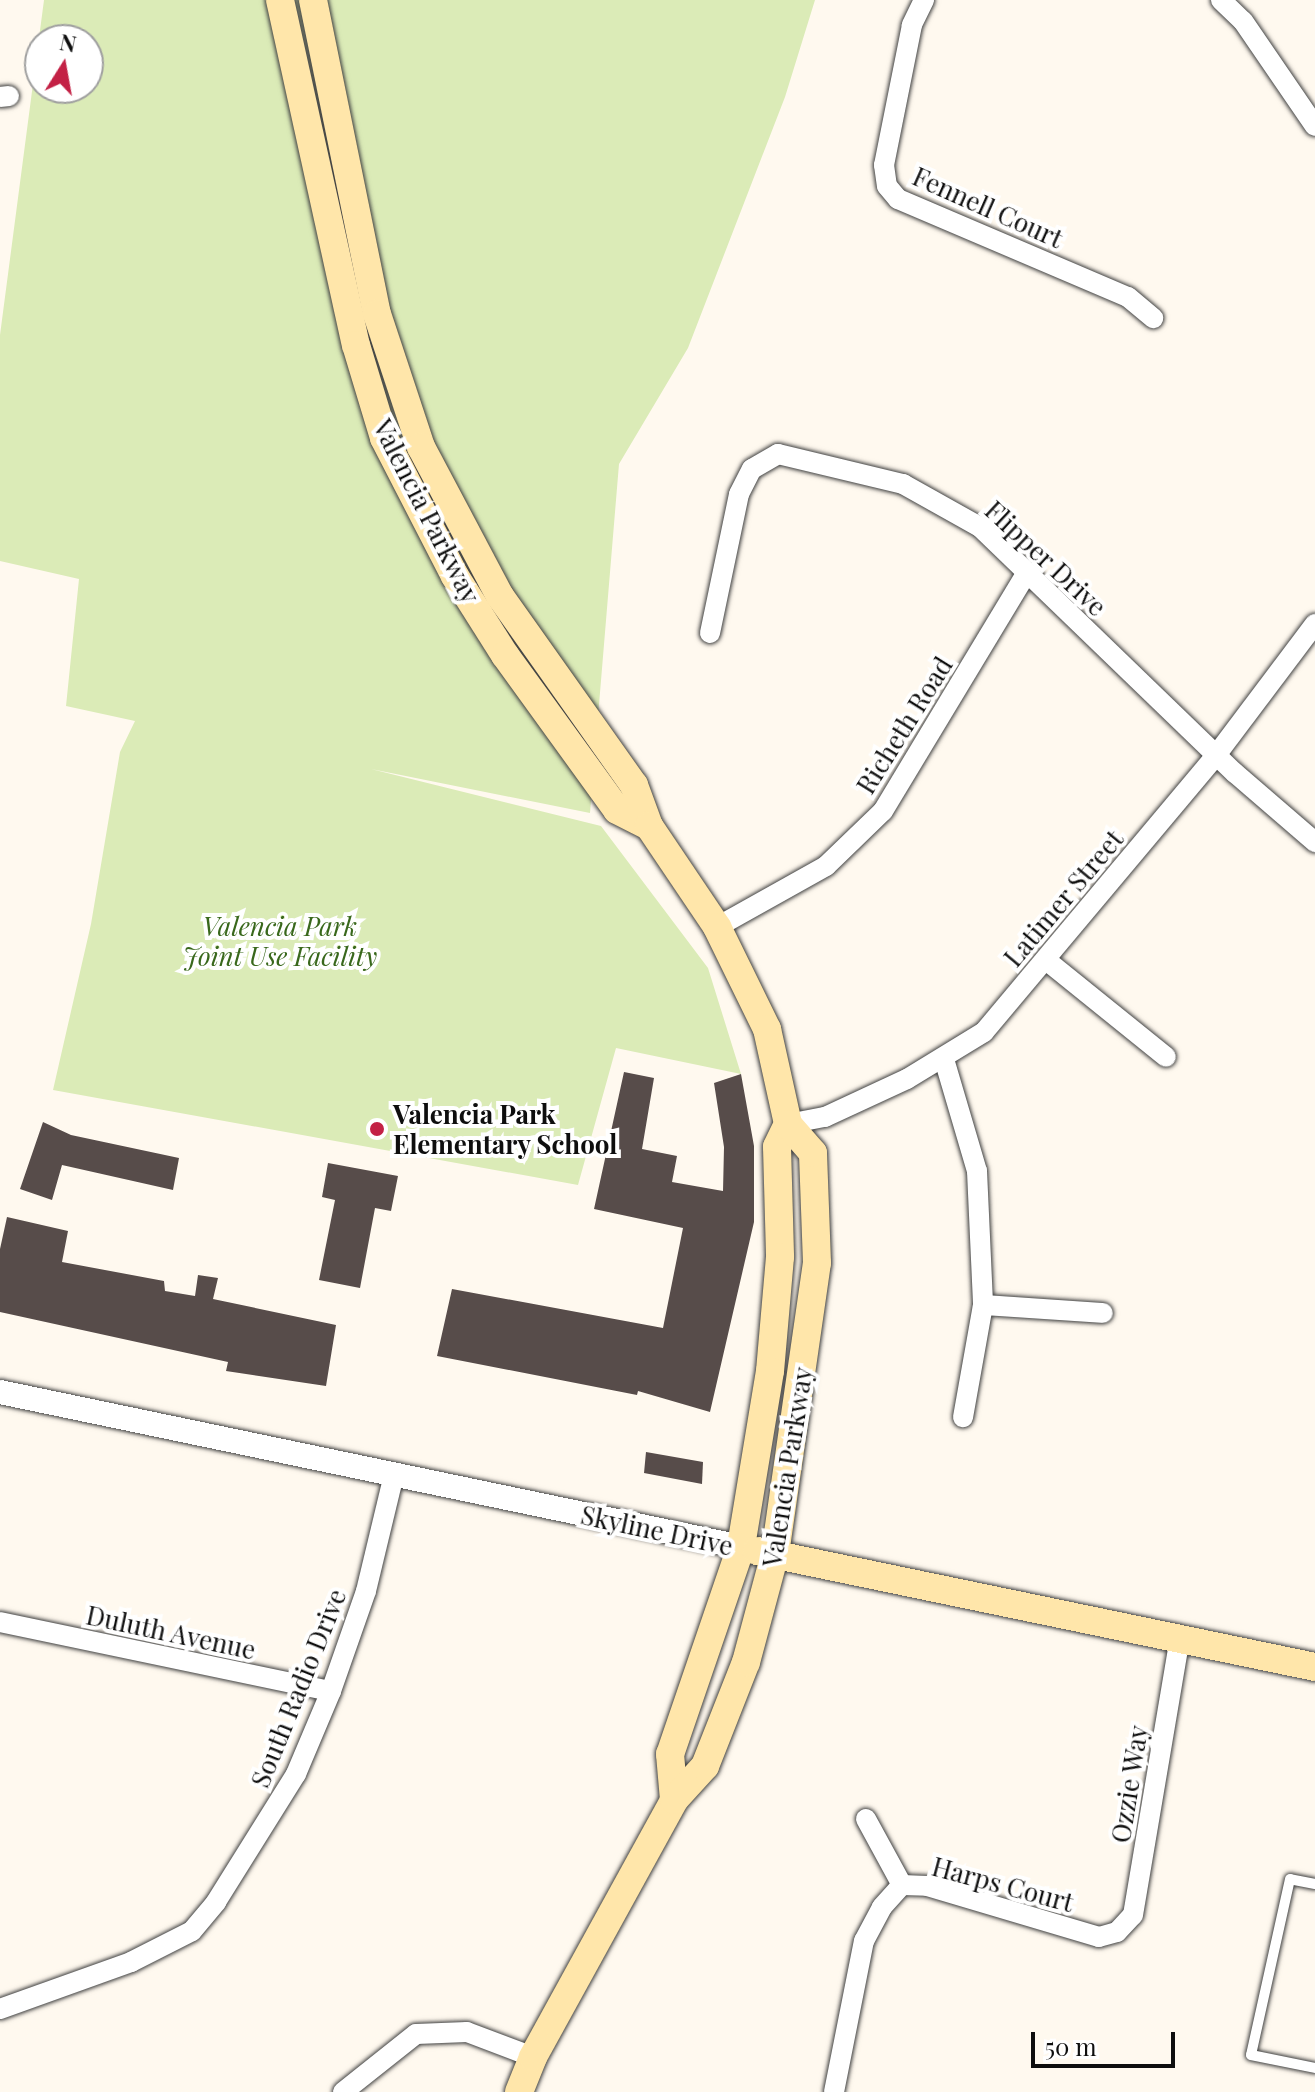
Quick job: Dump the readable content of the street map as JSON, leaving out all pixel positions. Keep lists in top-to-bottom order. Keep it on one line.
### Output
{"streets":{"main road":["Valencia Parkway","Skyline Drive"],"street":["Fennell Court","Flipper Drive","Richeth Road","Latimer Street","Duluth Avenue","South Radio Drive","Ozzie Way","Harps Court"]},"crossings":[["Valencia Parkway","Richeth Road"],["Valencia Parkway","Latimer Street"],["Valencia Parkway","Skyline Drive"],["Flipper Drive","Richeth Road"],["Flipper Drive","Latimer Street"],["Skyline Drive","South Radio Drive"],["Skyline Drive","Ozzie Way"],["Duluth Avenue","South Radio Drive"],["Ozzie Way","Harps Court"]],"parks":["Valencia Park Joint Use Facility"],"places":["Valencia Park Elementary School"],"scale_bar":"50 m","north":"top"}
